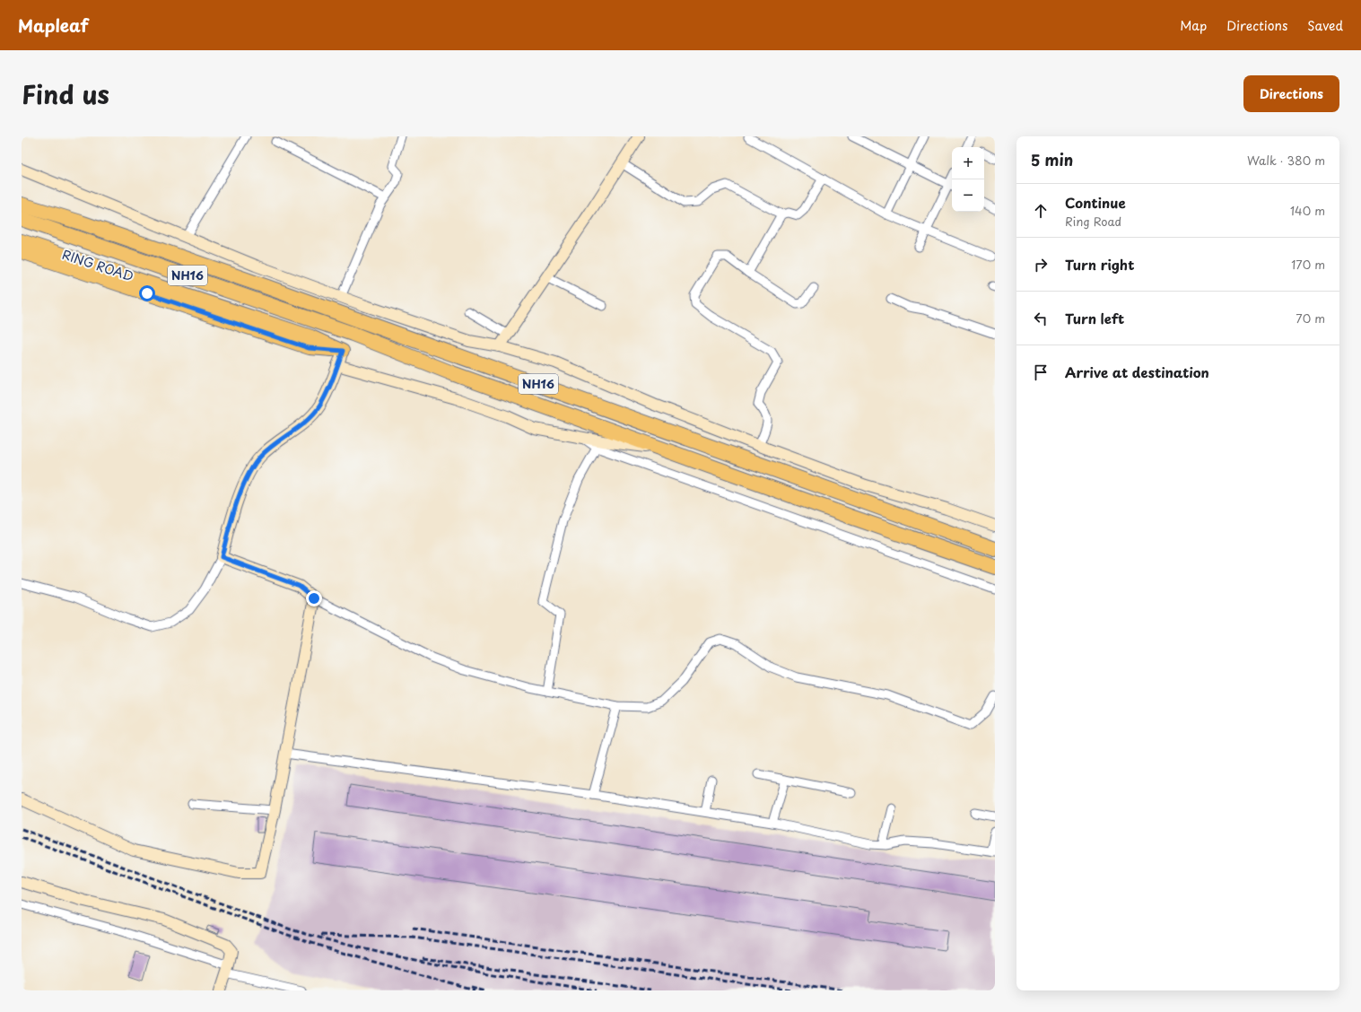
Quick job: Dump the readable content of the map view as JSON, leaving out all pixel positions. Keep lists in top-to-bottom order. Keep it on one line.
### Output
{"streets":{"highway":["NH16"],"main road":["RING ROAD"]},"page":{"header":"Mapleaf","nav":["Map","Directions","Saved"],"title":"Find us","buttons":"Directions","heading":["5 min","Walk · 380 m"],"map_buttons":["+","−"],"list":[["Continue","Ring Road","140 m"],["Turn right","170 m"],["Turn left","70 m"],"Arrive at destination"]}}
